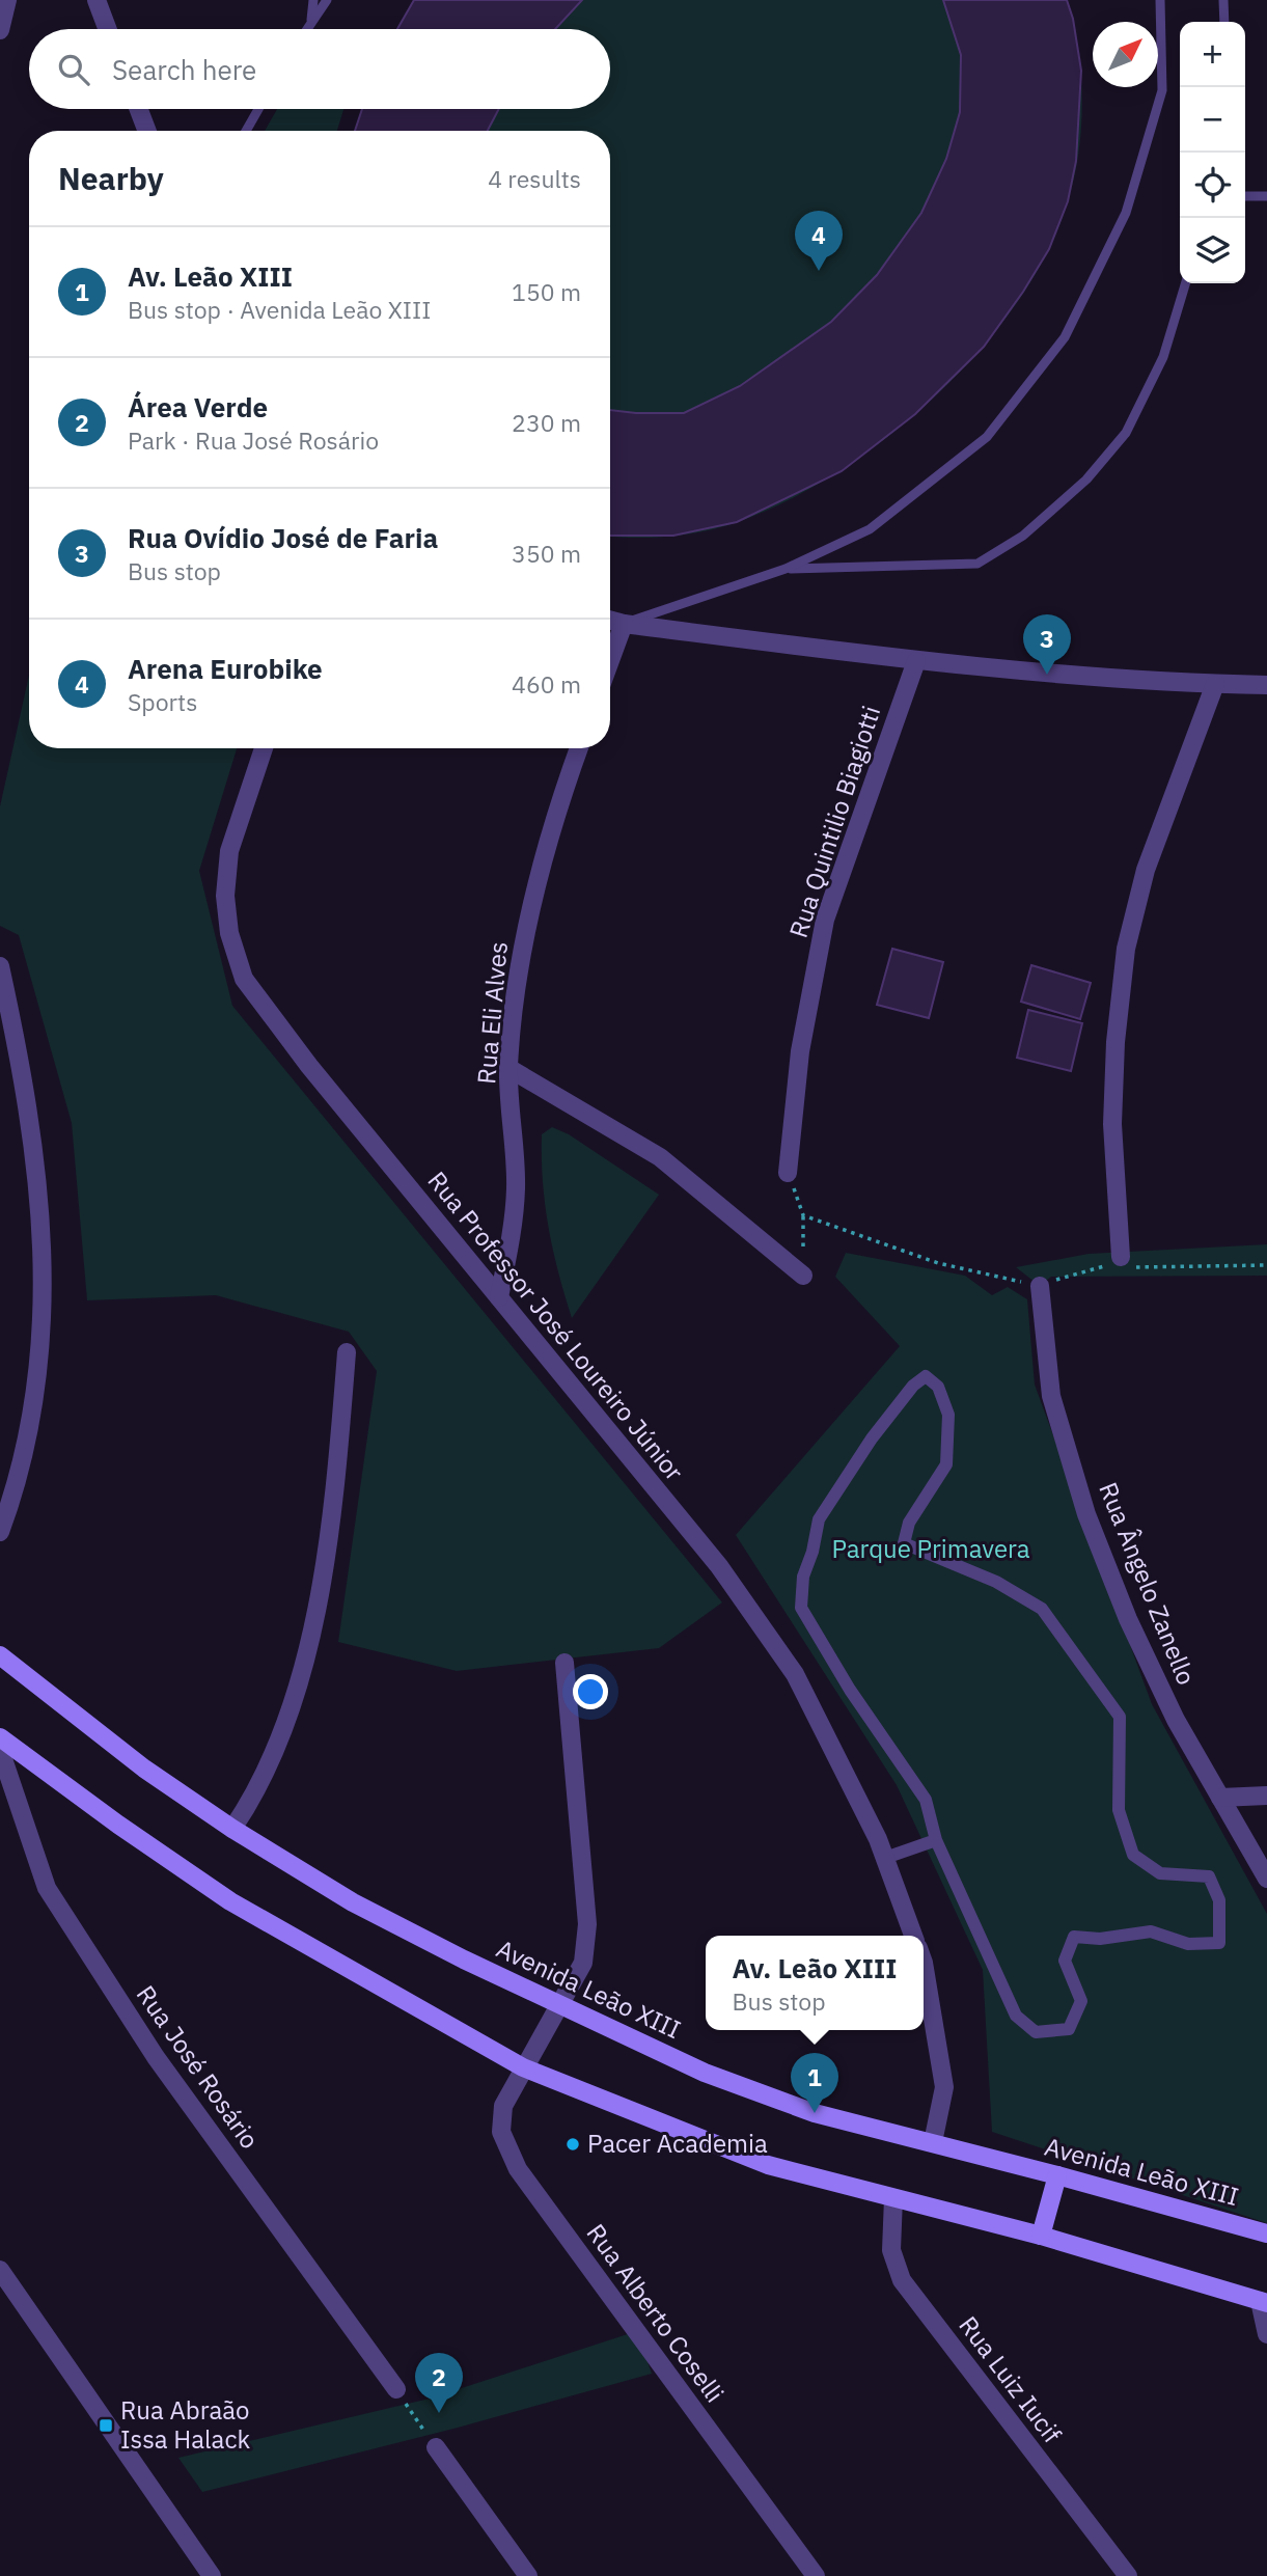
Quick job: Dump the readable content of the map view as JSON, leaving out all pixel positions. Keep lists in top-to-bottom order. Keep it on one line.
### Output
{"streets":{"main road":["Avenida Leão XIII"],"street":["Rua Quintilio Biagiotti","Rua Eli Alves","Rua Professor José Loureiro Júnior","Rua Ângelo Zanello","Rua José Rosário","Rua Alberto Coselli","Rua Luiz Iucif"]},"crossings":[["Rua Eli Alves","Rua Professor José Loureiro Júnior"],["Avenida Leão XIII","Rua Alberto Coselli"]],"parks":["Parque Primavera"],"places":{"other":["Pacer Academia"],"transit":["Rua Abraão Issa Halack"]},"north":"top right","page":{"map_buttons":["+","−"],"search":"Search here","heading":["Nearby","4 results"],"pins":["4","3","1","2"],"list":[{"mark":"1","name":"Av. Leão XIII","note":"Bus stop · Avenida Leão XIII","value":"150 m"},{"mark":"2","name":"Área Verde","note":"Park · Rua José Rosário","value":"230 m"},{"mark":"3","name":"Rua Ovídio José de Faria","note":"Bus stop","value":"350 m"},{"mark":"4","name":"Arena Eurobike","note":"Sports","value":"460 m"}],"popup":["Av. Leão XIII","Bus stop"]}}
